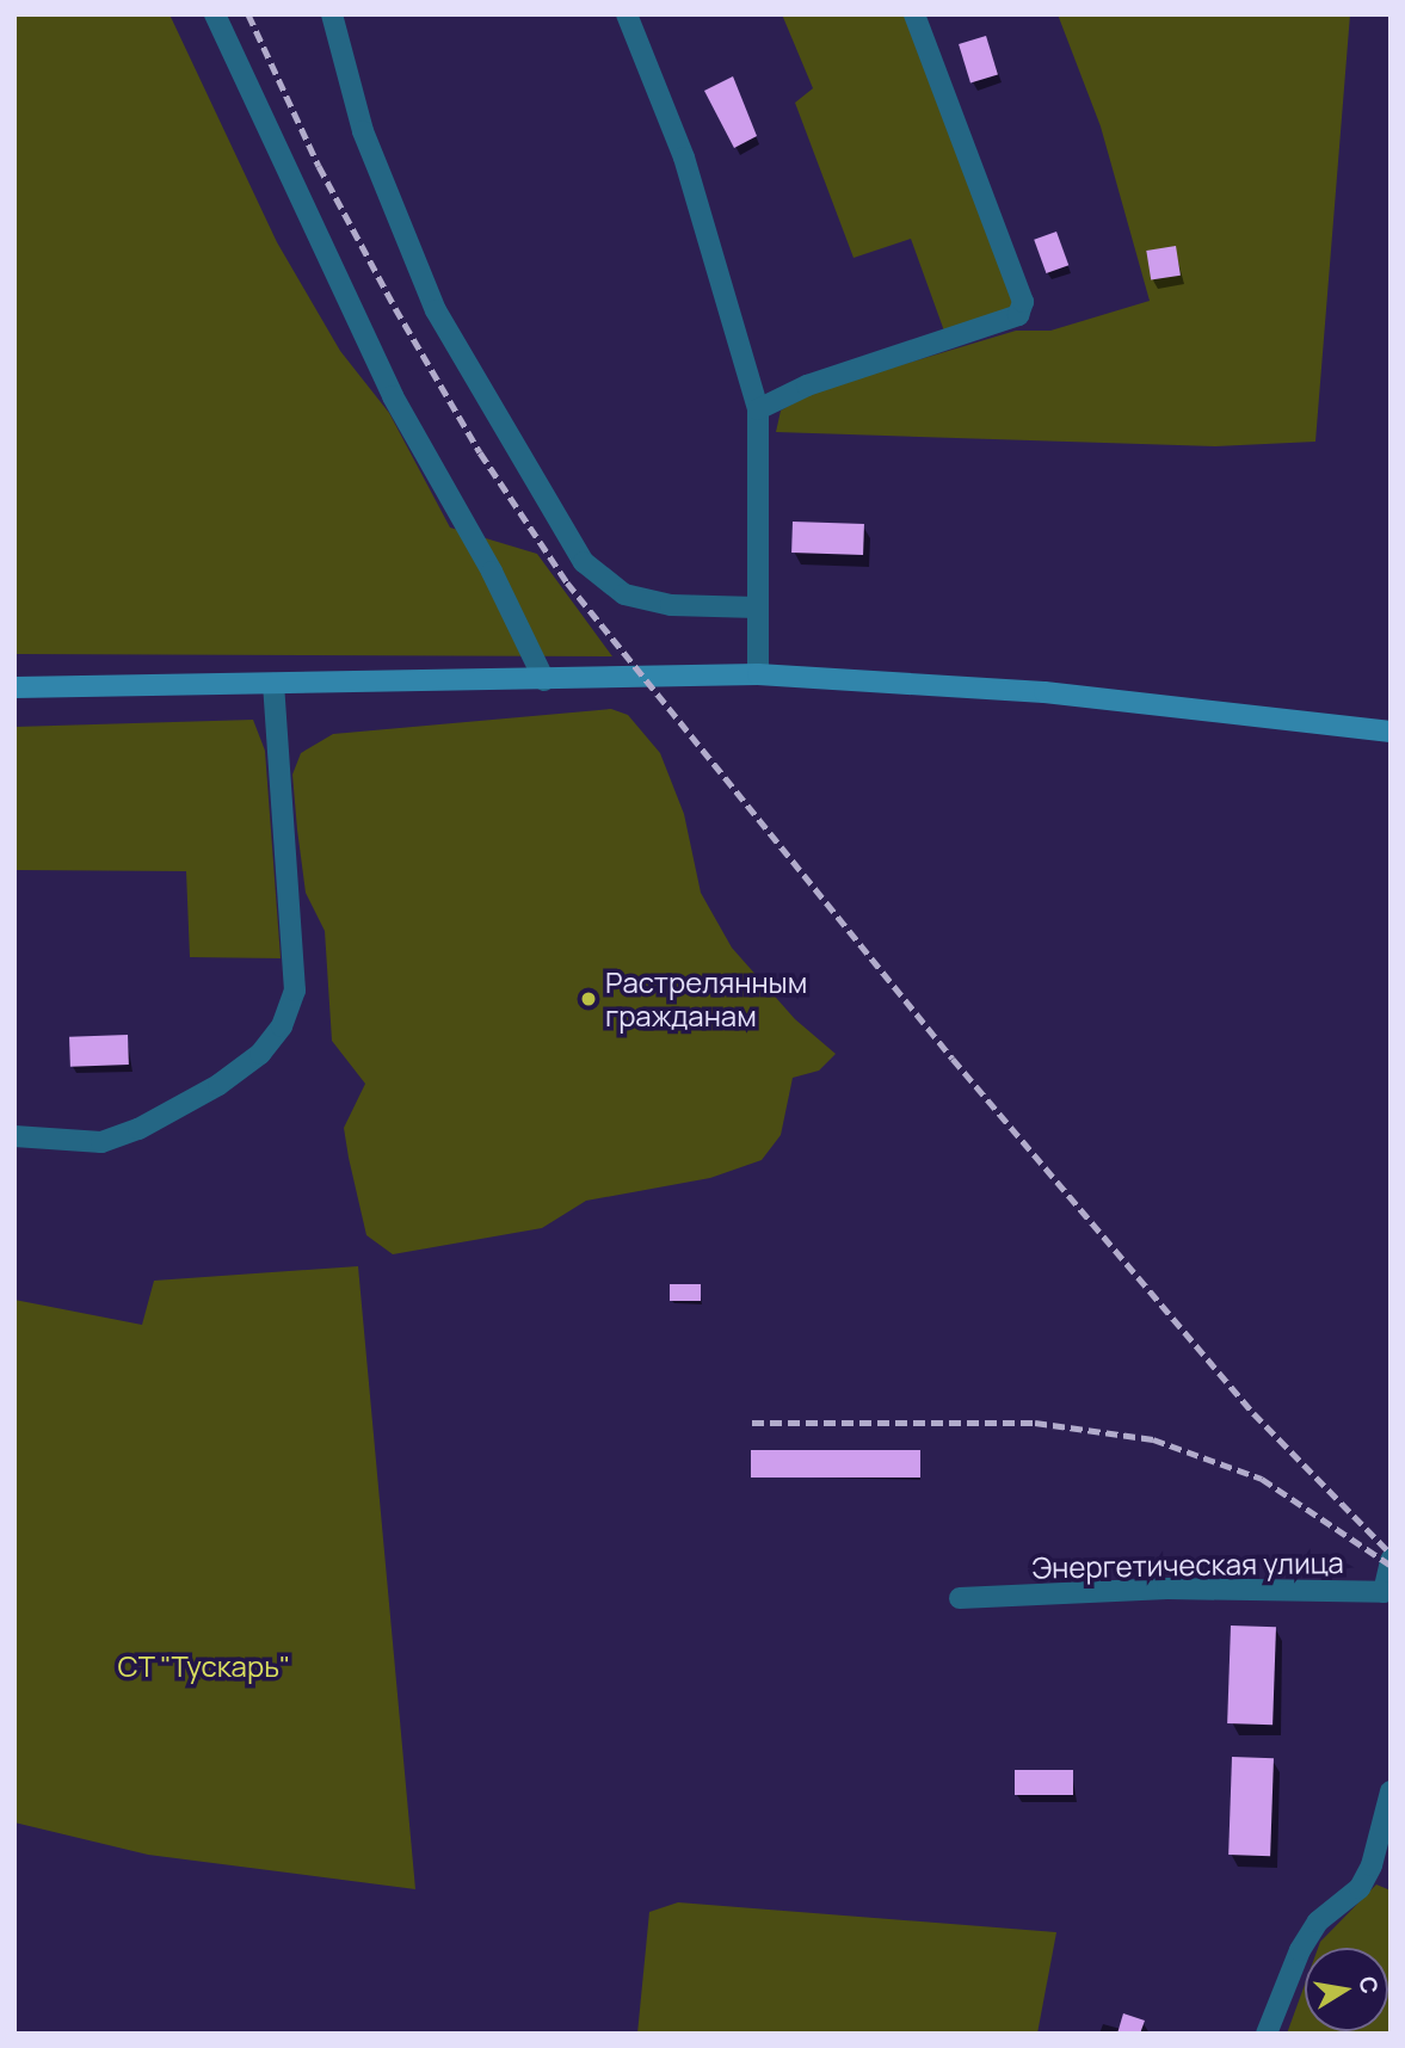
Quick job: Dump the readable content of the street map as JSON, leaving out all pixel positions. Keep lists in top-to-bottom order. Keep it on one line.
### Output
{"streets":{"street":["Энергетическая улица"]},"parks":["СТ \"Тускарь\""],"places":["Растрелянным гражданам"],"north":"right"}
